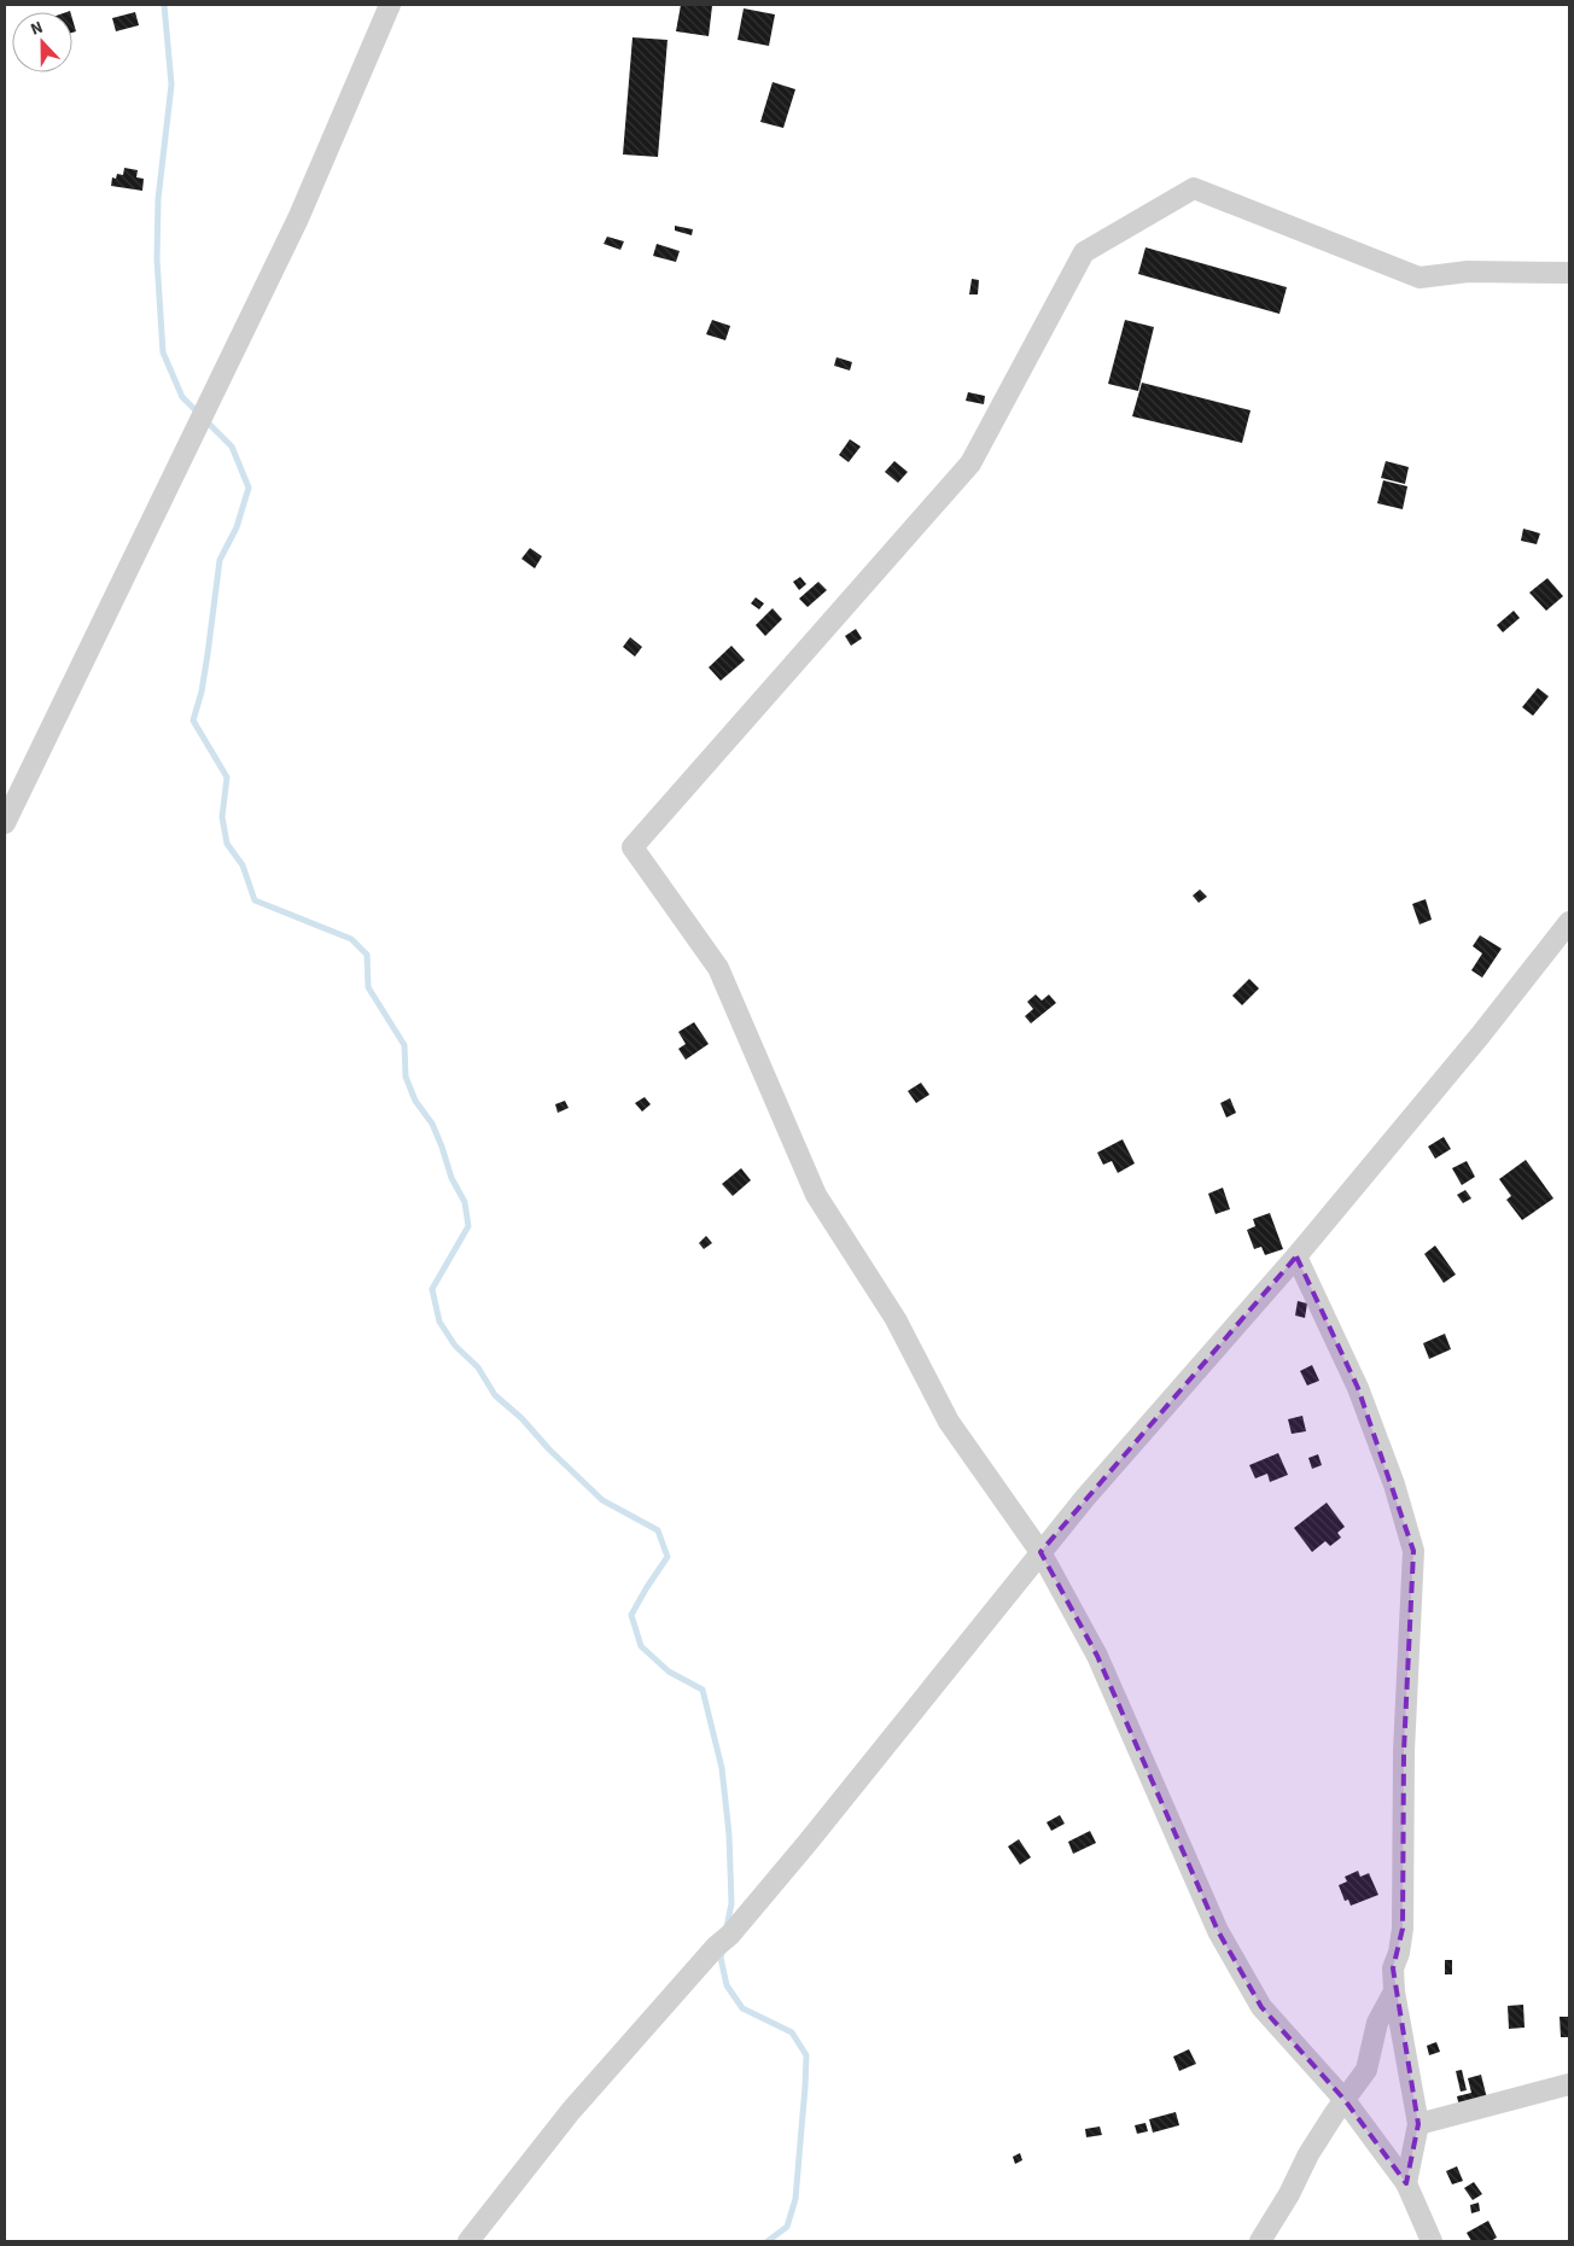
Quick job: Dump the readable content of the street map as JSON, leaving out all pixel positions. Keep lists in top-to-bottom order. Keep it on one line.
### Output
{"north":"top"}
